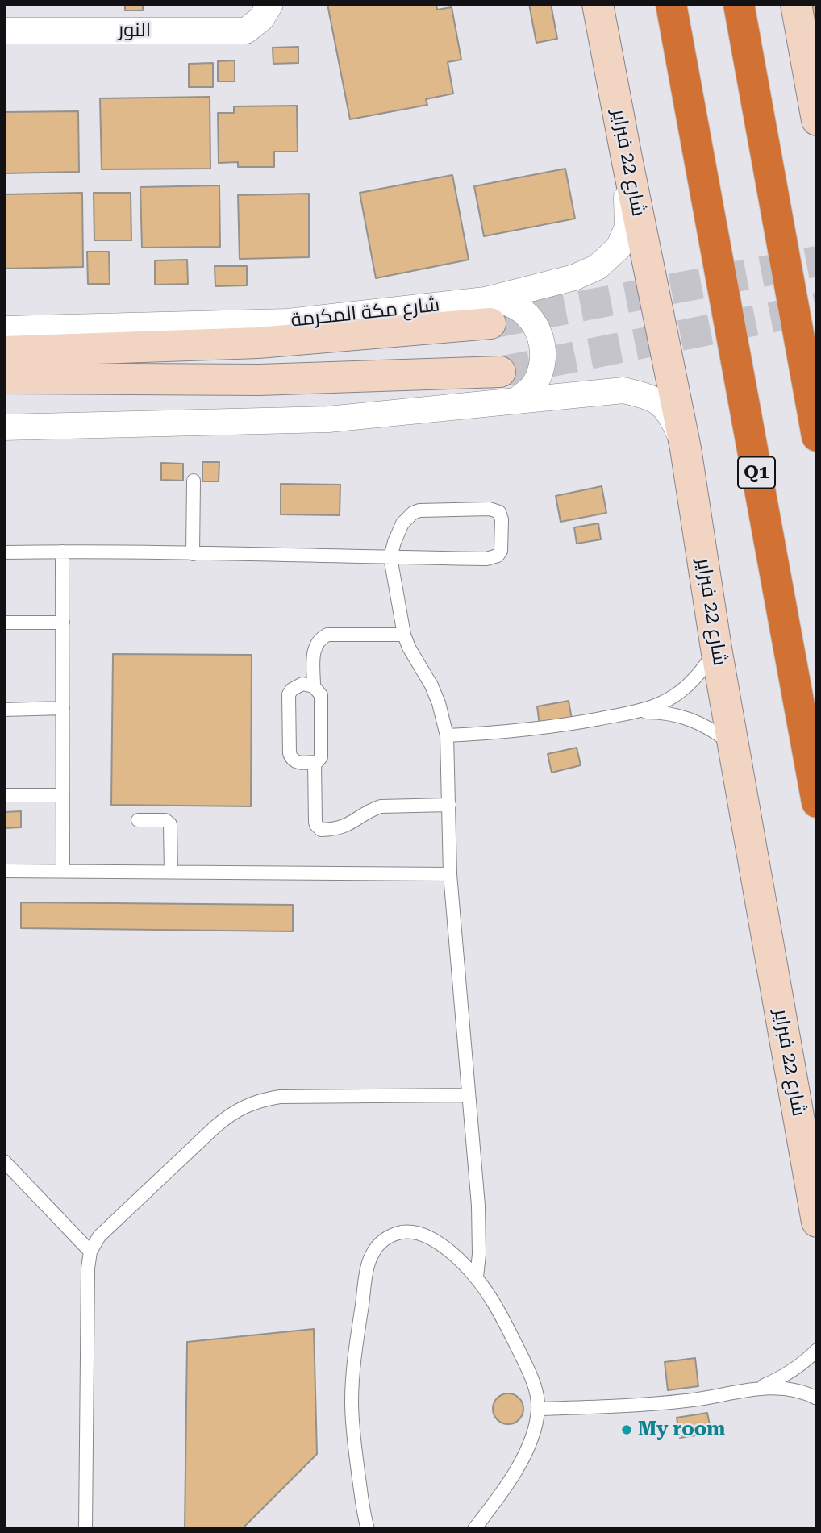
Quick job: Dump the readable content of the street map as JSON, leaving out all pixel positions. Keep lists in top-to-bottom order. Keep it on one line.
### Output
{"streets":{"highway":["Q1"],"main road":["شارع 22 فبراير","شارع مكة المكرمة"],"street":["النور"]},"crossings":[["شارع 22 فبراير","شارع مكة المكرمة"]],"places":["My room"]}
